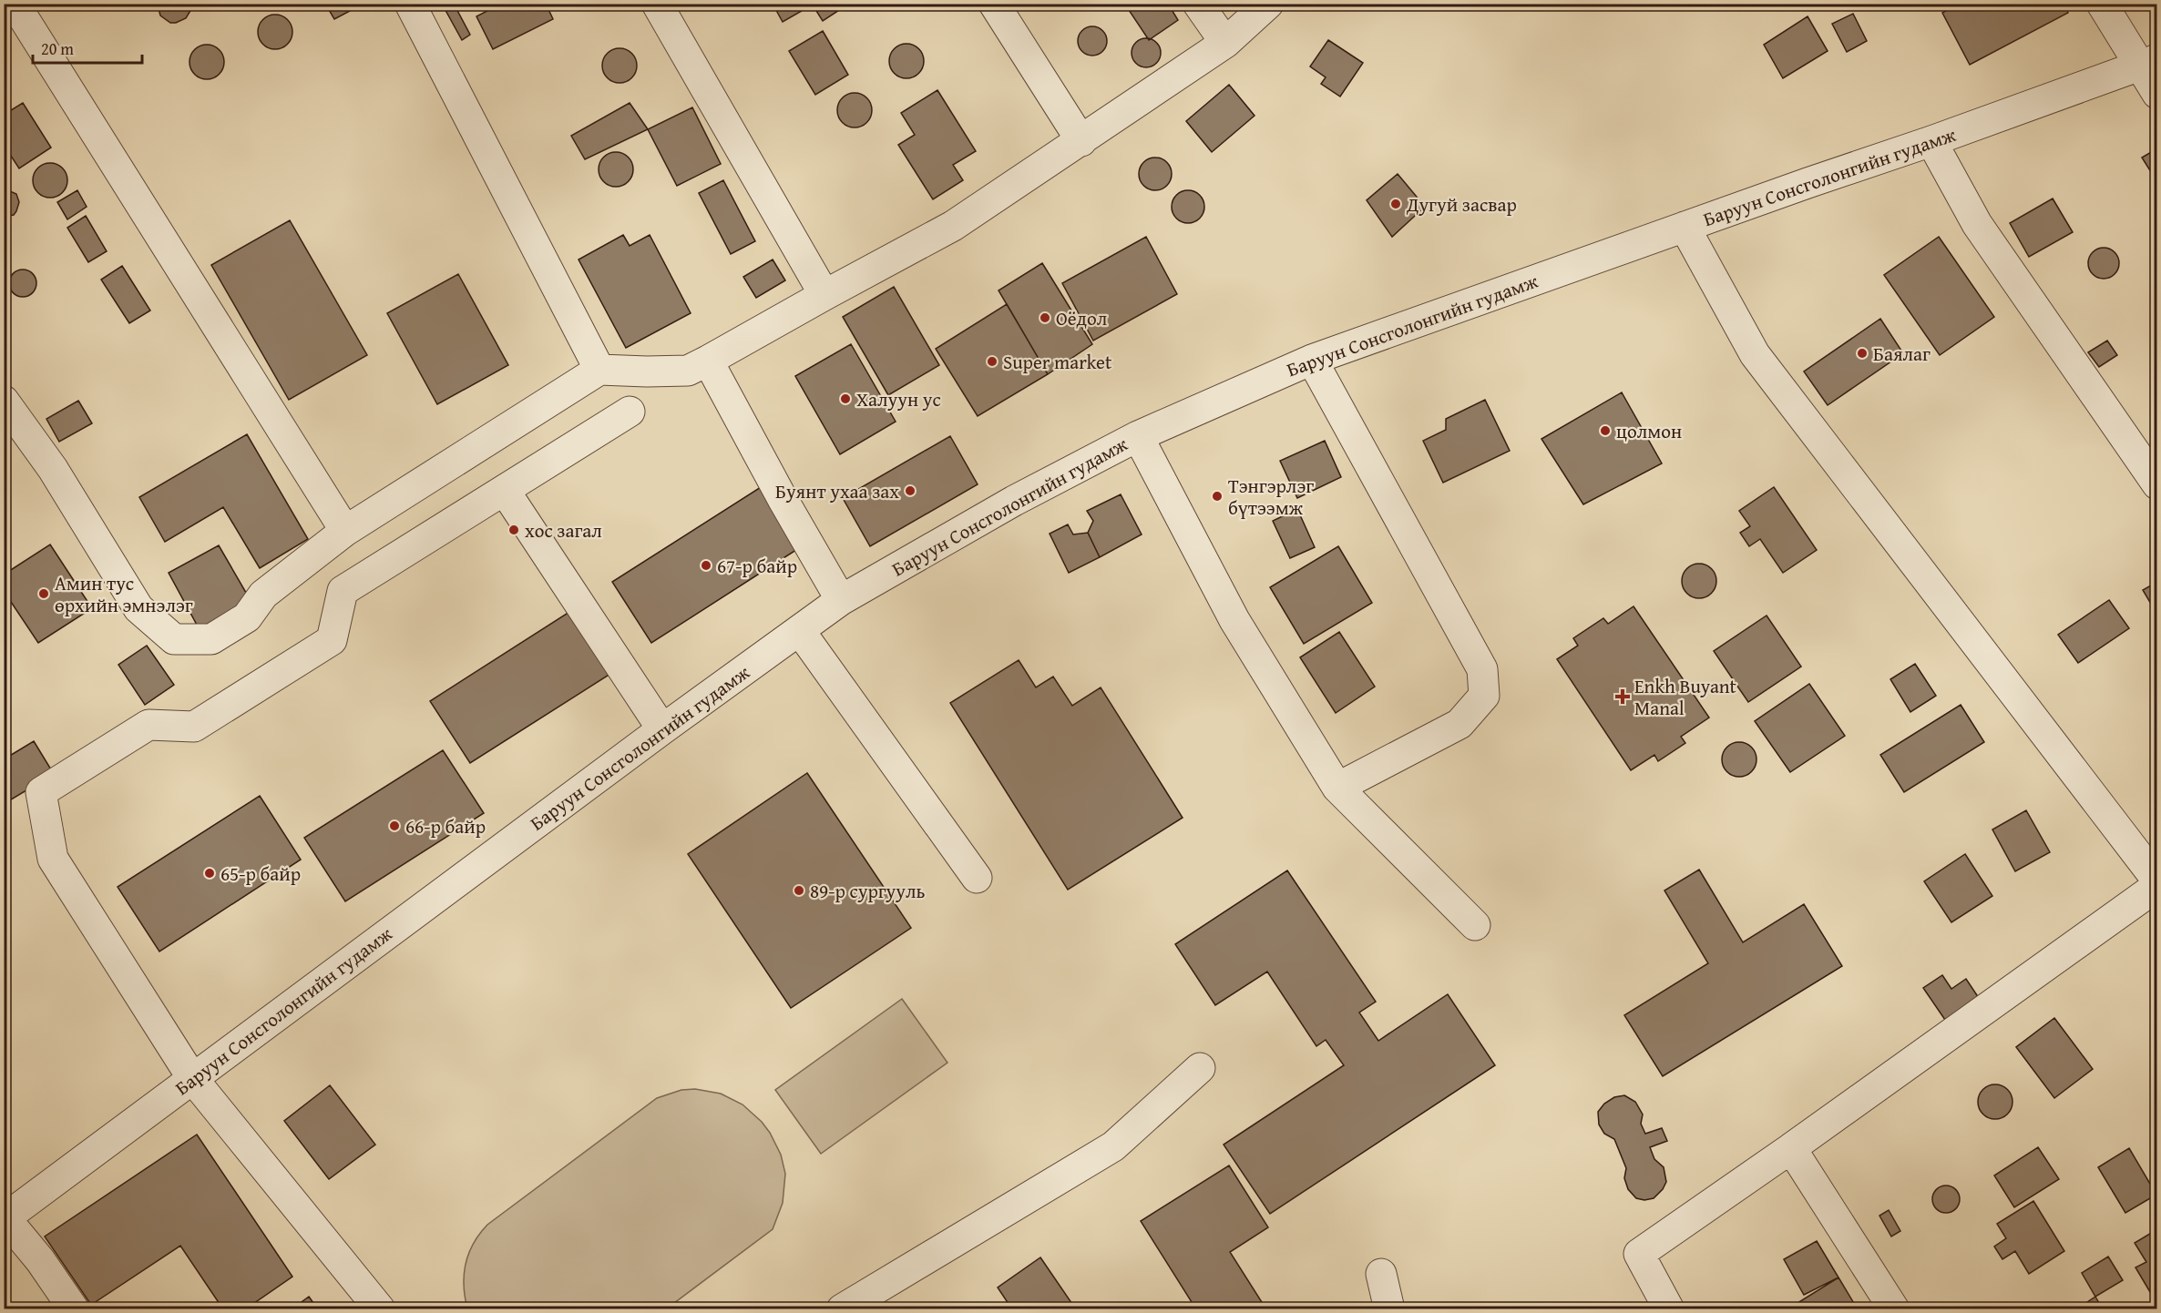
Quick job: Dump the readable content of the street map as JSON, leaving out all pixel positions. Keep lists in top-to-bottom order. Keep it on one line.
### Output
{"streets":{"street":["Баруун Сонсголонгийн гудамж"]},"places":{"other":["Дугуй засвар","Оёдол","Баялаг","Super market","Халуун ус","цолмон","Буянт ухаа зах","Тэнгэрлэг бүтээмж","хос загал","67-р байр","Амин тус өрхийн эмнэлэг","66-р байр","65-р байр","89-р сургууль"],"health":["Enkh Buyant Manal"]},"scale_bar":"20 m"}
